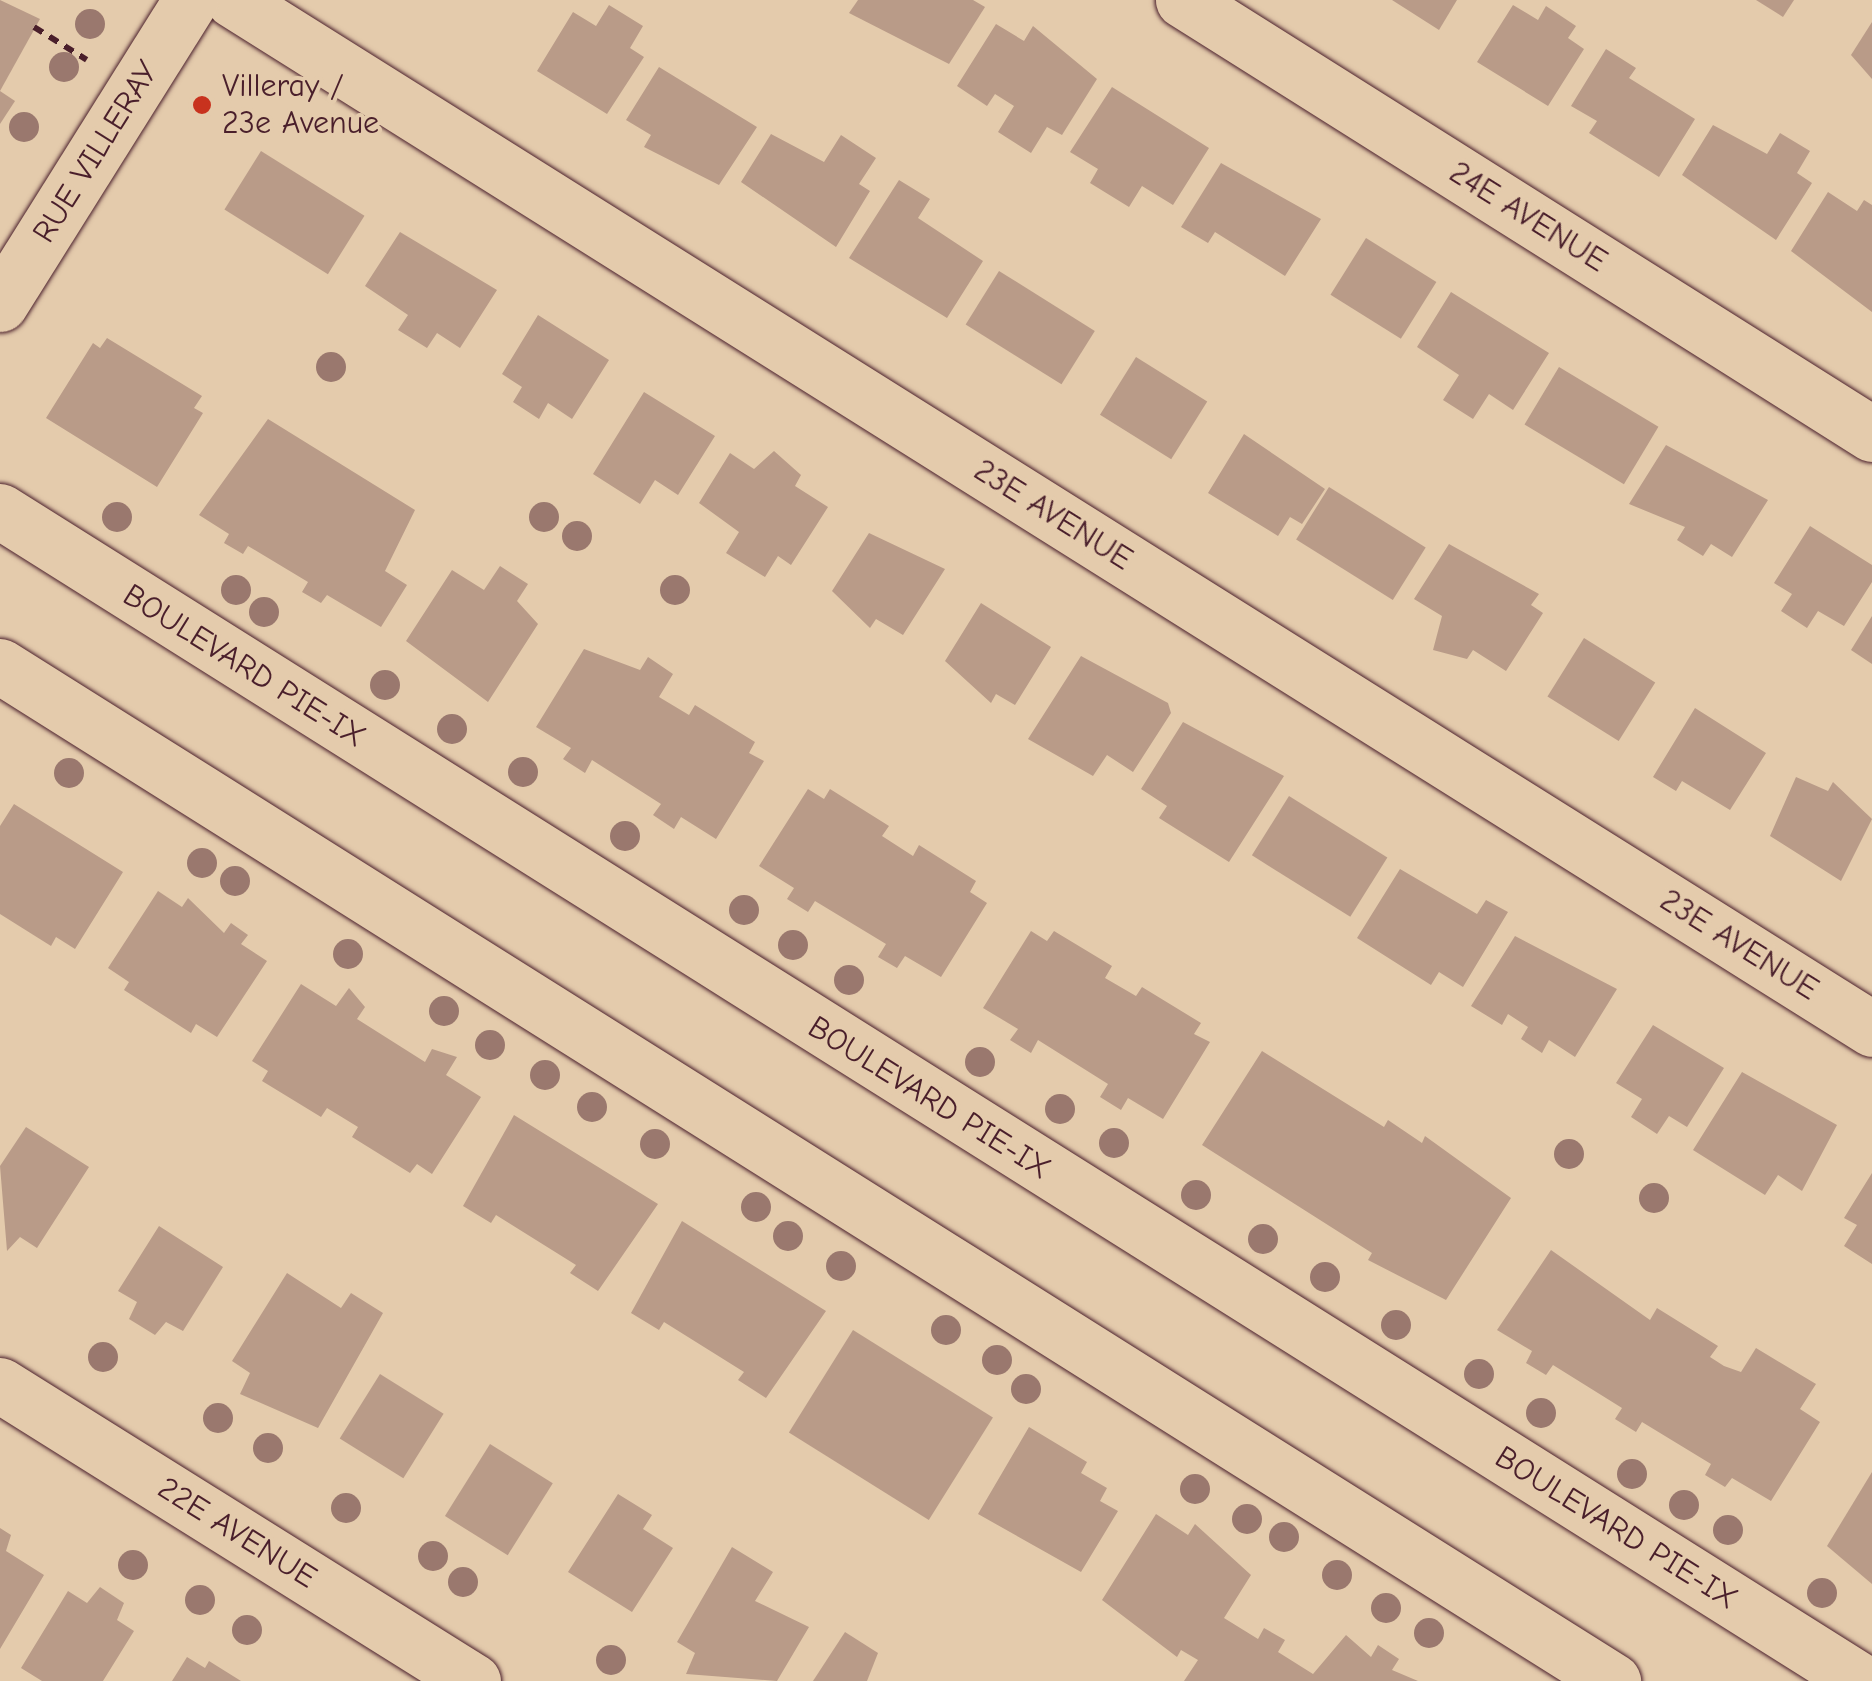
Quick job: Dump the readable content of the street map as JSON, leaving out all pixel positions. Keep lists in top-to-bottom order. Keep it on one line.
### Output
{"streets":{"main road":["RUE VILLERAY","24E AVENUE","23E AVENUE","BOULEVARD PIE-IX","22E AVENUE"]},"places":["Villeray / 23e Avenue"]}
